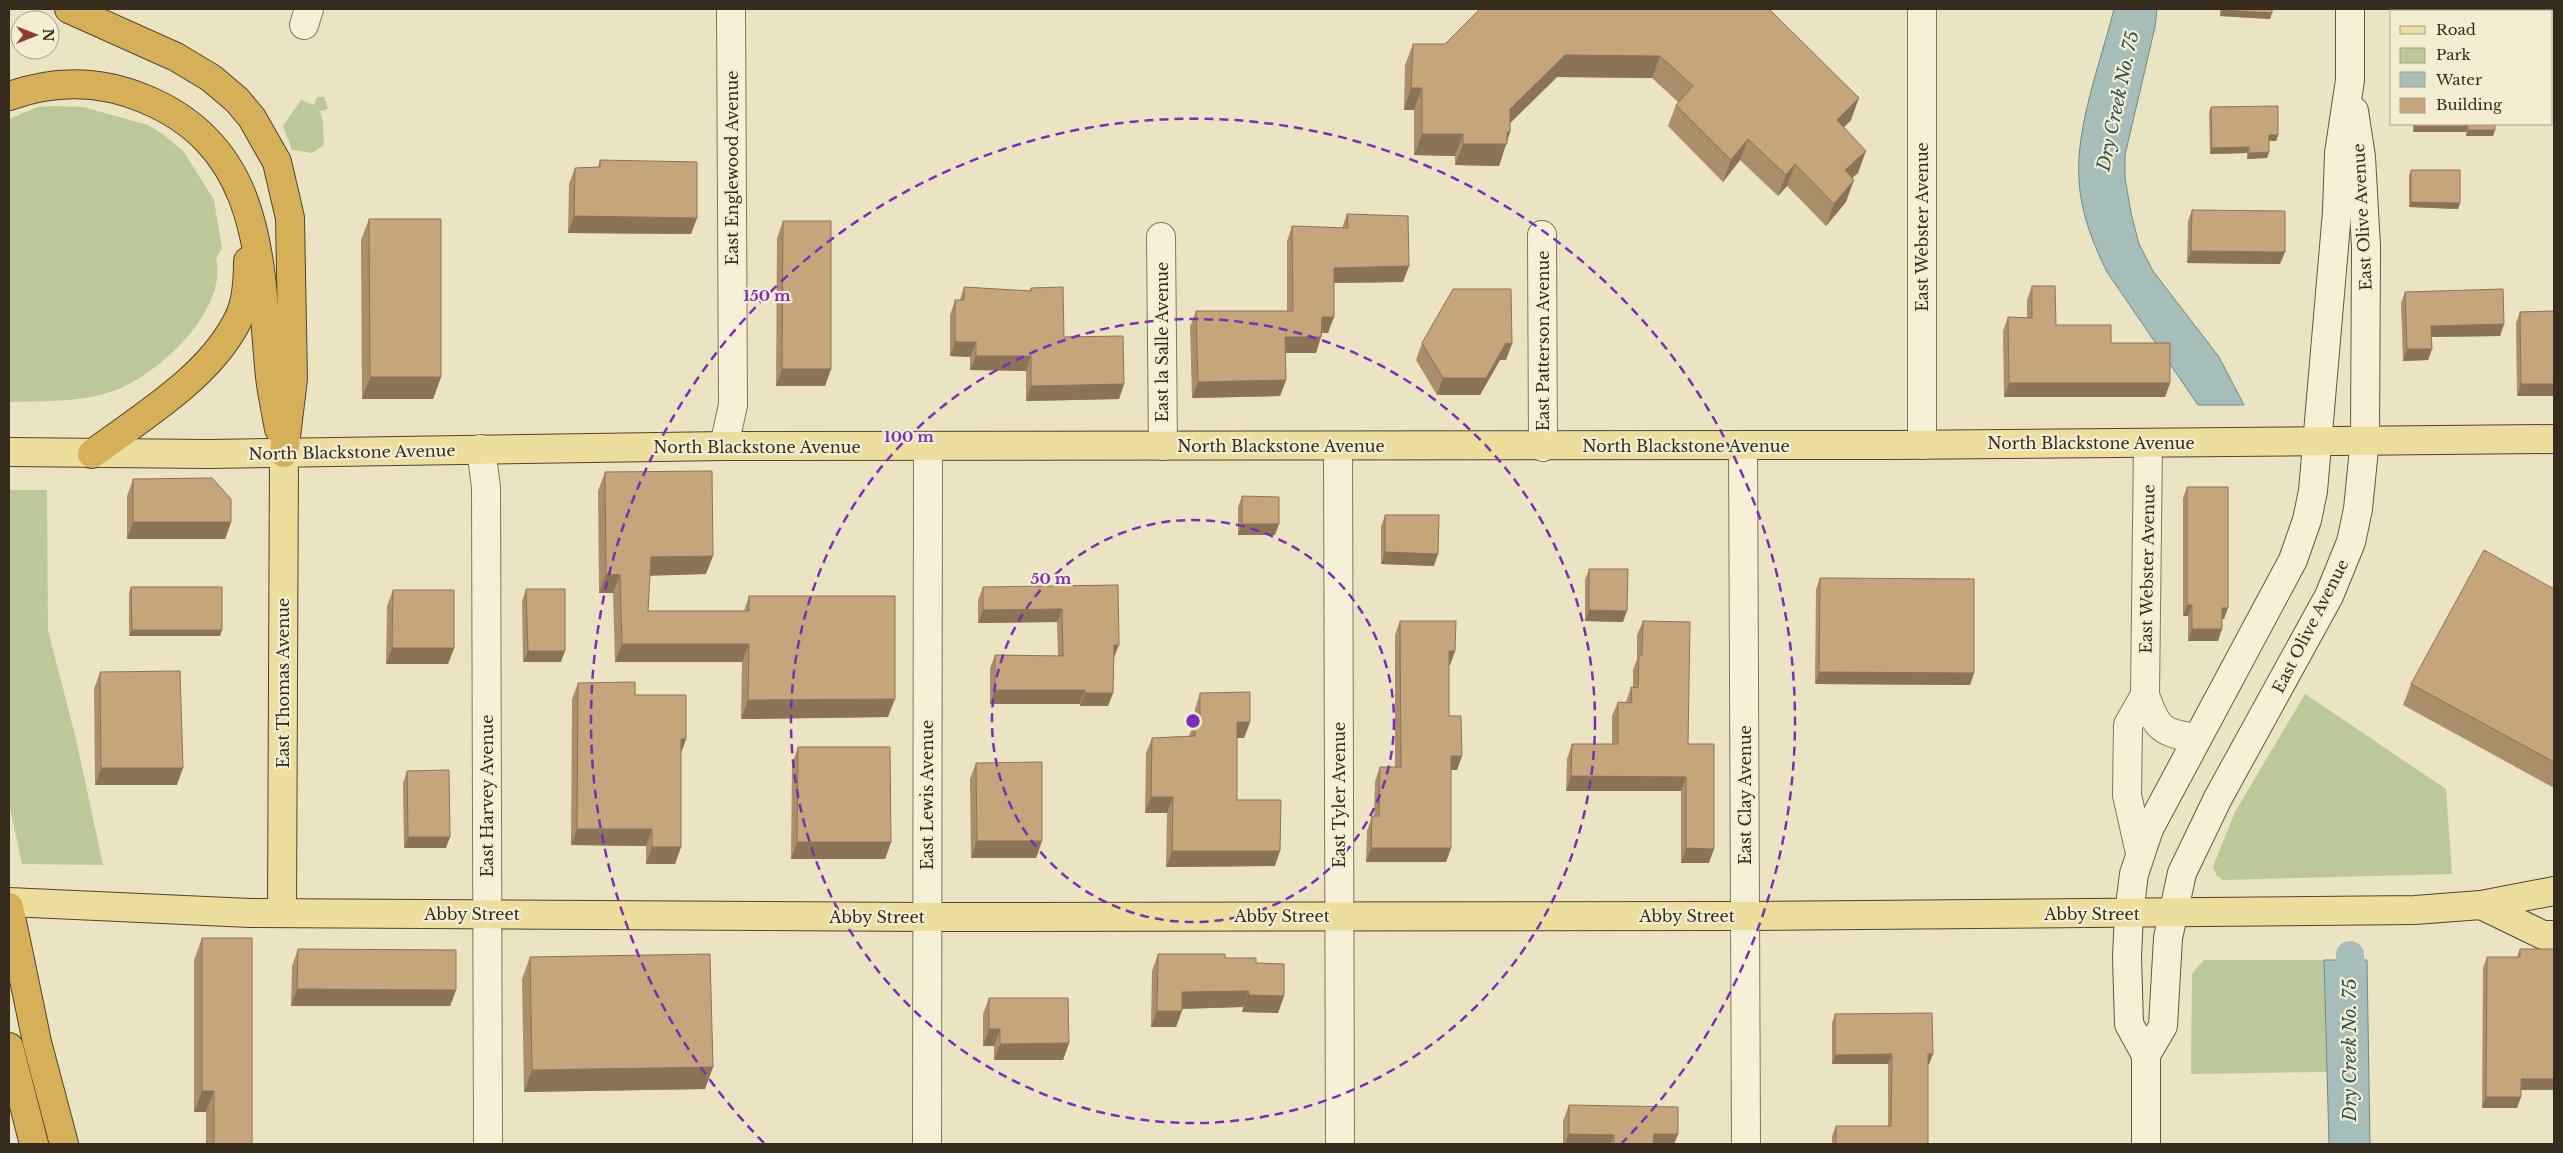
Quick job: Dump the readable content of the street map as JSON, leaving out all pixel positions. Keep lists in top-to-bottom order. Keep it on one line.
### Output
{"streets":{"main road":["North Blackstone Avenue","East Thomas Avenue","Abby Street"],"street":["East Englewood Avenue","East Olive Avenue","East Webster Avenue","East Patterson Avenue","East la Salle Avenue","East Lewis Avenue","East Tyler Avenue","East Clay Avenue","East Harvey Avenue"]},"crossings":[["East Englewood Avenue","North Blackstone Avenue"],["East Olive Avenue","East Webster Avenue"],["East Olive Avenue","North Blackstone Avenue"],["East Olive Avenue","Abby Street"],["East Webster Avenue","North Blackstone Avenue"],["East Patterson Avenue","North Blackstone Avenue"],["East la Salle Avenue","North Blackstone Avenue"],["North Blackstone Avenue","East Thomas Avenue"],["North Blackstone Avenue","East Lewis Avenue"],["North Blackstone Avenue","East Tyler Avenue"],["North Blackstone Avenue","East Clay Avenue"],["North Blackstone Avenue","East Harvey Avenue"],["East Thomas Avenue","Abby Street"],["East Lewis Avenue","Abby Street"],["East Tyler Avenue","Abby Street"],["East Clay Avenue","Abby Street"],["East Harvey Avenue","Abby Street"]],"water":["Dry Creek No. 75"],"legend":["Road","Park","Water","Building"],"north":"right","rings":["150 m","100 m","50 m"]}
